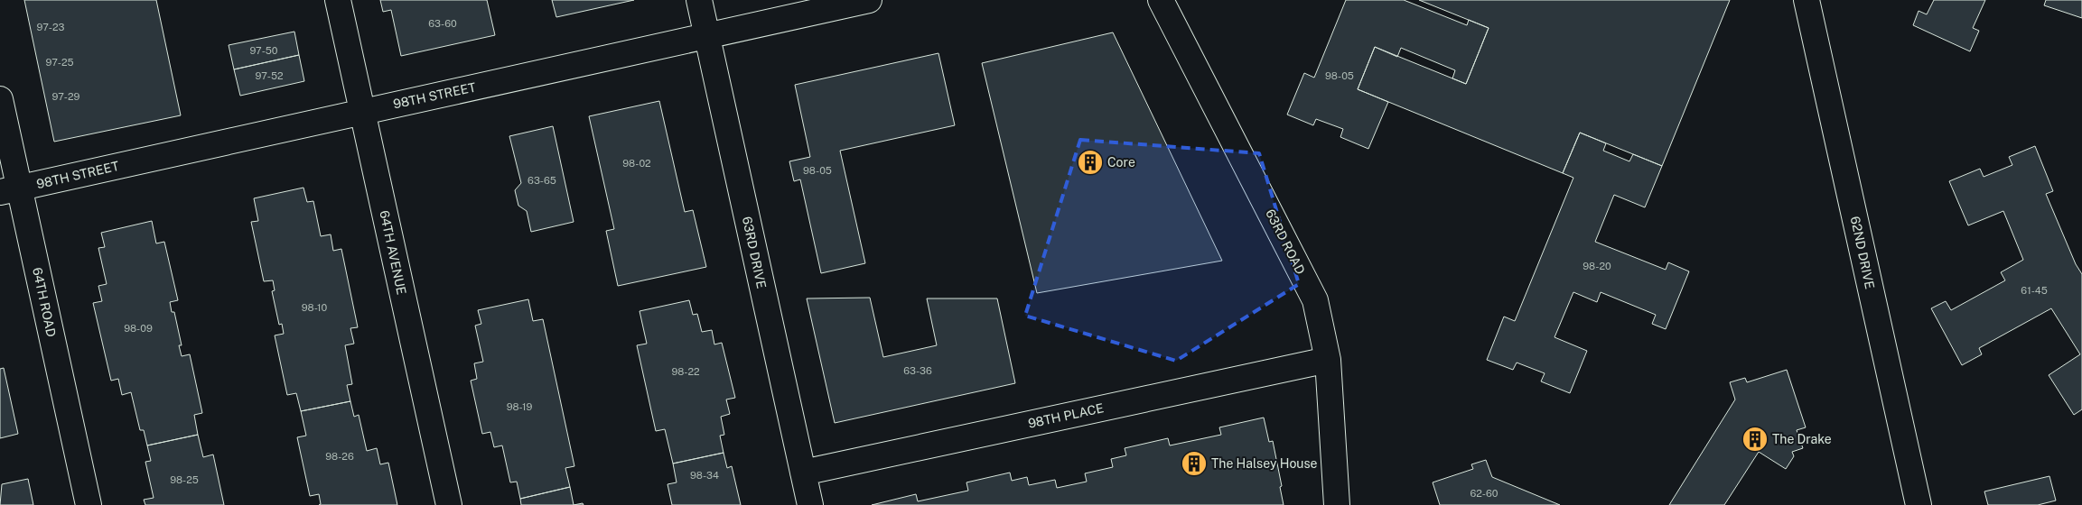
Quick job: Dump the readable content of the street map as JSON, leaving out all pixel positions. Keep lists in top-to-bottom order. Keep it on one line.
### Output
{"streets":{"street":["98TH STREET","63RD ROAD","64TH AVENUE","63RD DRIVE","62ND DRIVE","64TH ROAD","98TH PLACE"]},"crossings":[["98TH STREET","64TH AVENUE"],["98TH STREET","63RD DRIVE"],["98TH STREET","64TH ROAD"],["63RD ROAD","98TH PLACE"],["63RD DRIVE","98TH PLACE"]],"places":{"building":["Core","The Drake","The Halsey House"]},"house_numbers":["63-60","97-23","97-50","97-25","97-52","98-05","97-29","98-02","98-05","63-65","98-20","61-45","98-10","98-09","63-36","98-22","98-19","98-26","98-34","98-25","62-60"]}
